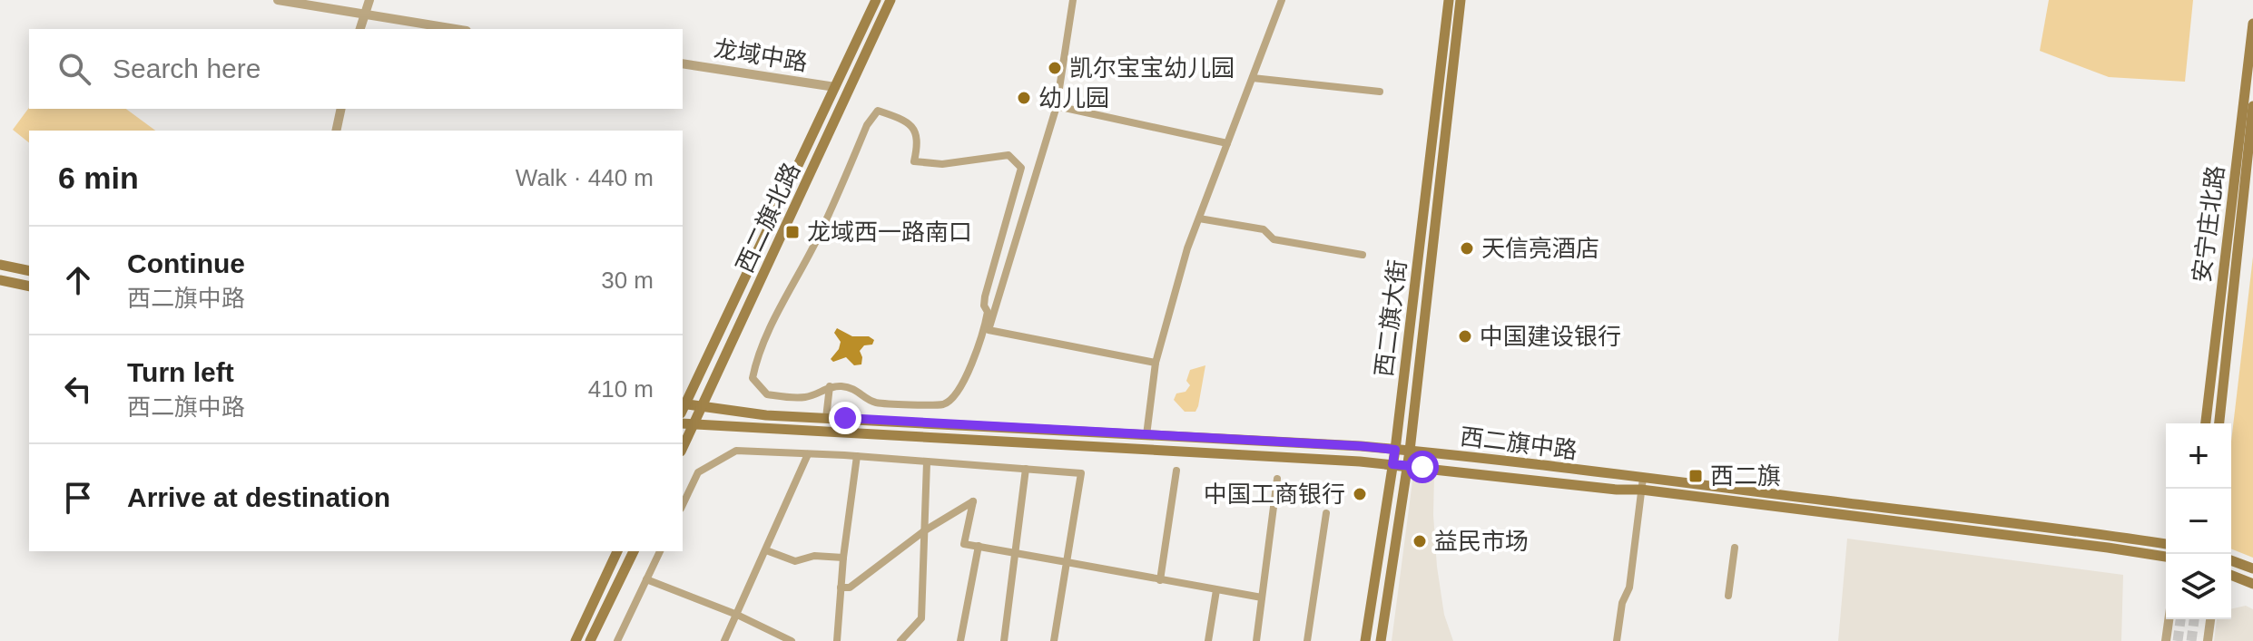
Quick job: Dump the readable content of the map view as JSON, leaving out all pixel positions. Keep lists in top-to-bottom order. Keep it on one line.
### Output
{"streets":{"main road":["西二旗北路","安宁庄北路","西二旗大街","西二旗中路"],"street":["龙域中路"]},"crossings":[["龙域中路","西二旗北路"],["西二旗北路","西二旗中路"],["西二旗大街","西二旗中路"]],"places":{"other":["凯尔宝宝幼儿园","幼儿园","天信亮酒店","中国建设银行","中国工商银行","益民市场"],"transit":["龙域西一路南口","西二旗"]},"page":{"search":"Search here","heading":["6 min","Walk · 440 m"],"list":[["Continue","西二旗中路","30 m"],["Turn left","西二旗中路","410 m"],"Arrive at destination"],"map_buttons":["+","−"]}}
